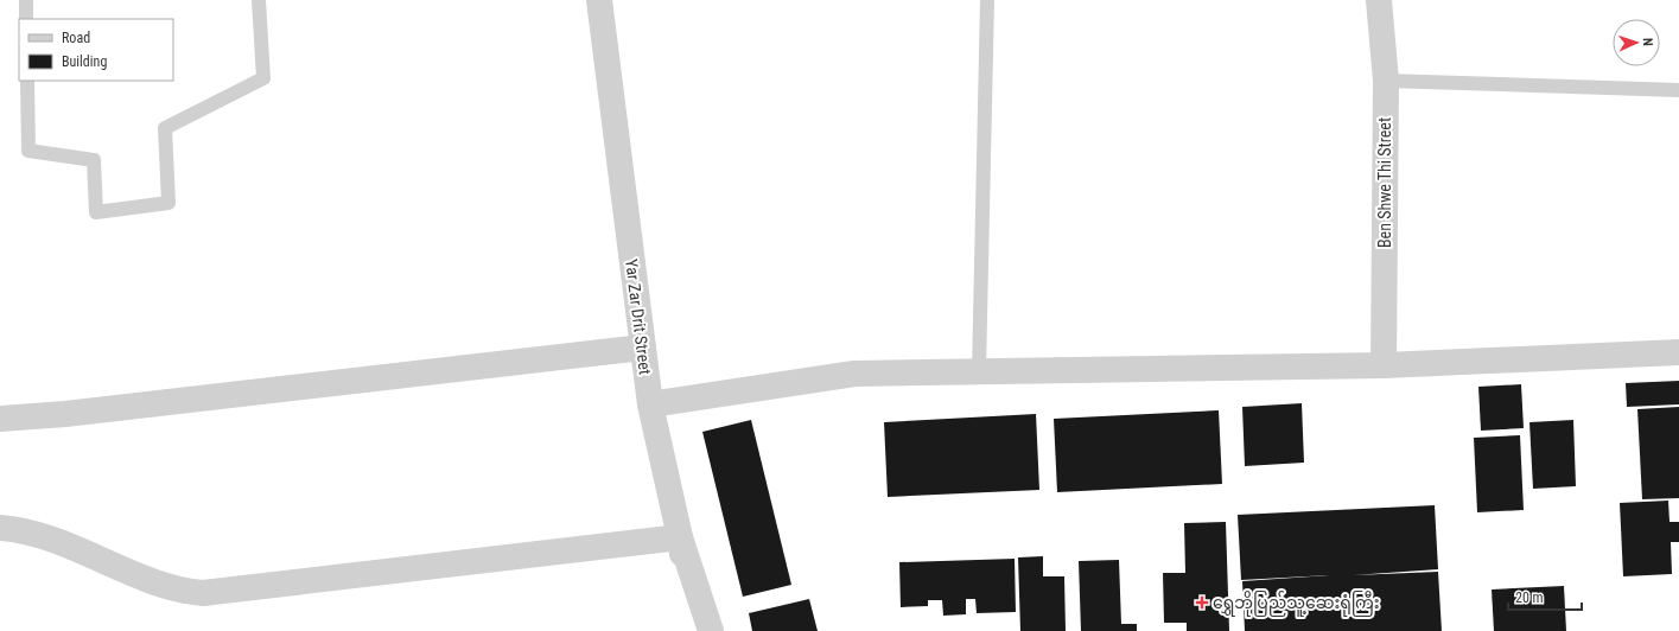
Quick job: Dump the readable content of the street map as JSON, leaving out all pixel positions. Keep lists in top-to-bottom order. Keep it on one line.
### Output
{"streets":{"street":["Ben Shwe Thi Street","Yar Zar Drit Street"]},"places":{"health":["ရွှေဘိုပြည်သူ့ဆေးရုံကြီး"]},"legend":["Road","Building"],"scale_bar":"20 m","north":"right"}
